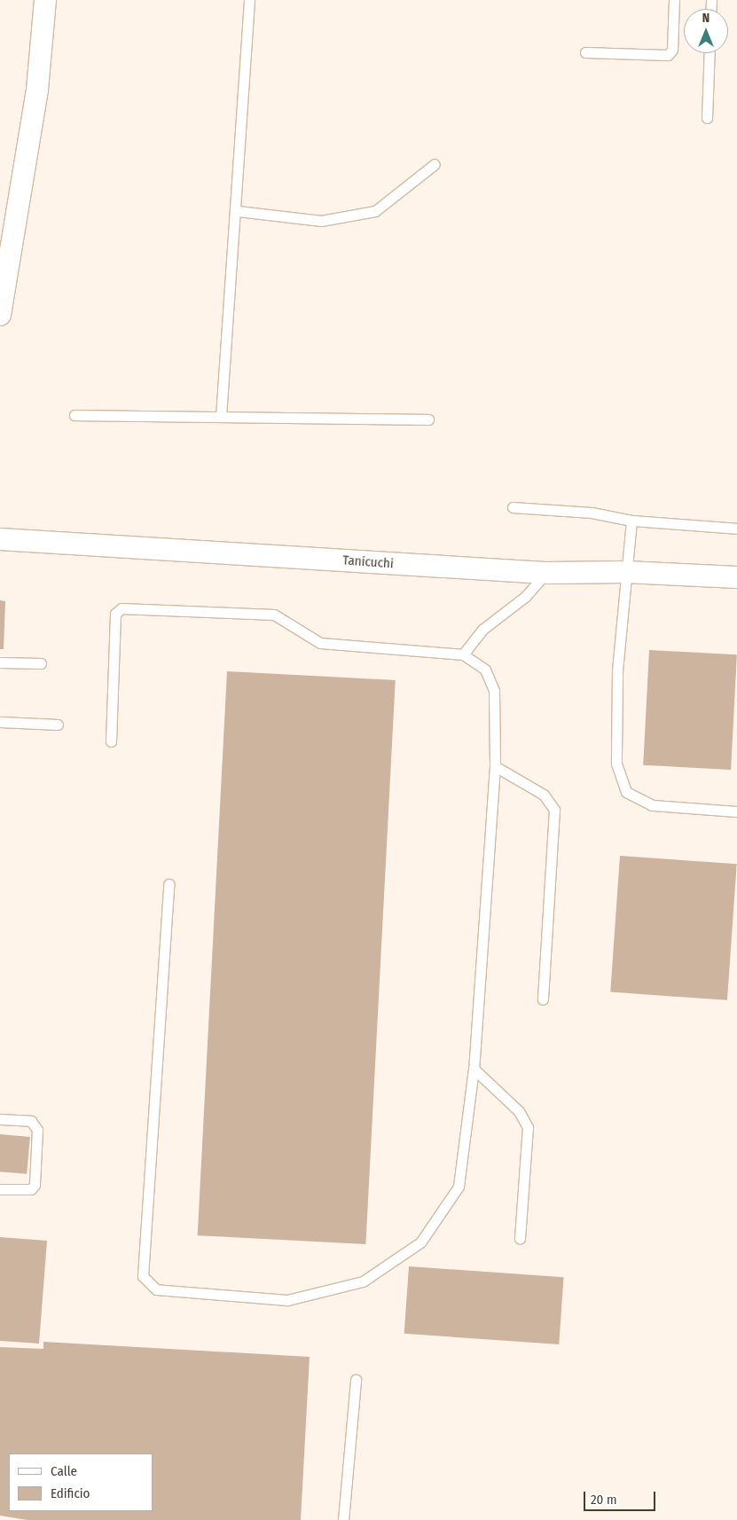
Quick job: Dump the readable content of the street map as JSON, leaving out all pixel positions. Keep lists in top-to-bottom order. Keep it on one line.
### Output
{"streets":{"street":["Tanicuchi"]},"legend":["Calle","Edificio"],"scale_bar":"20 m","north":"top"}
